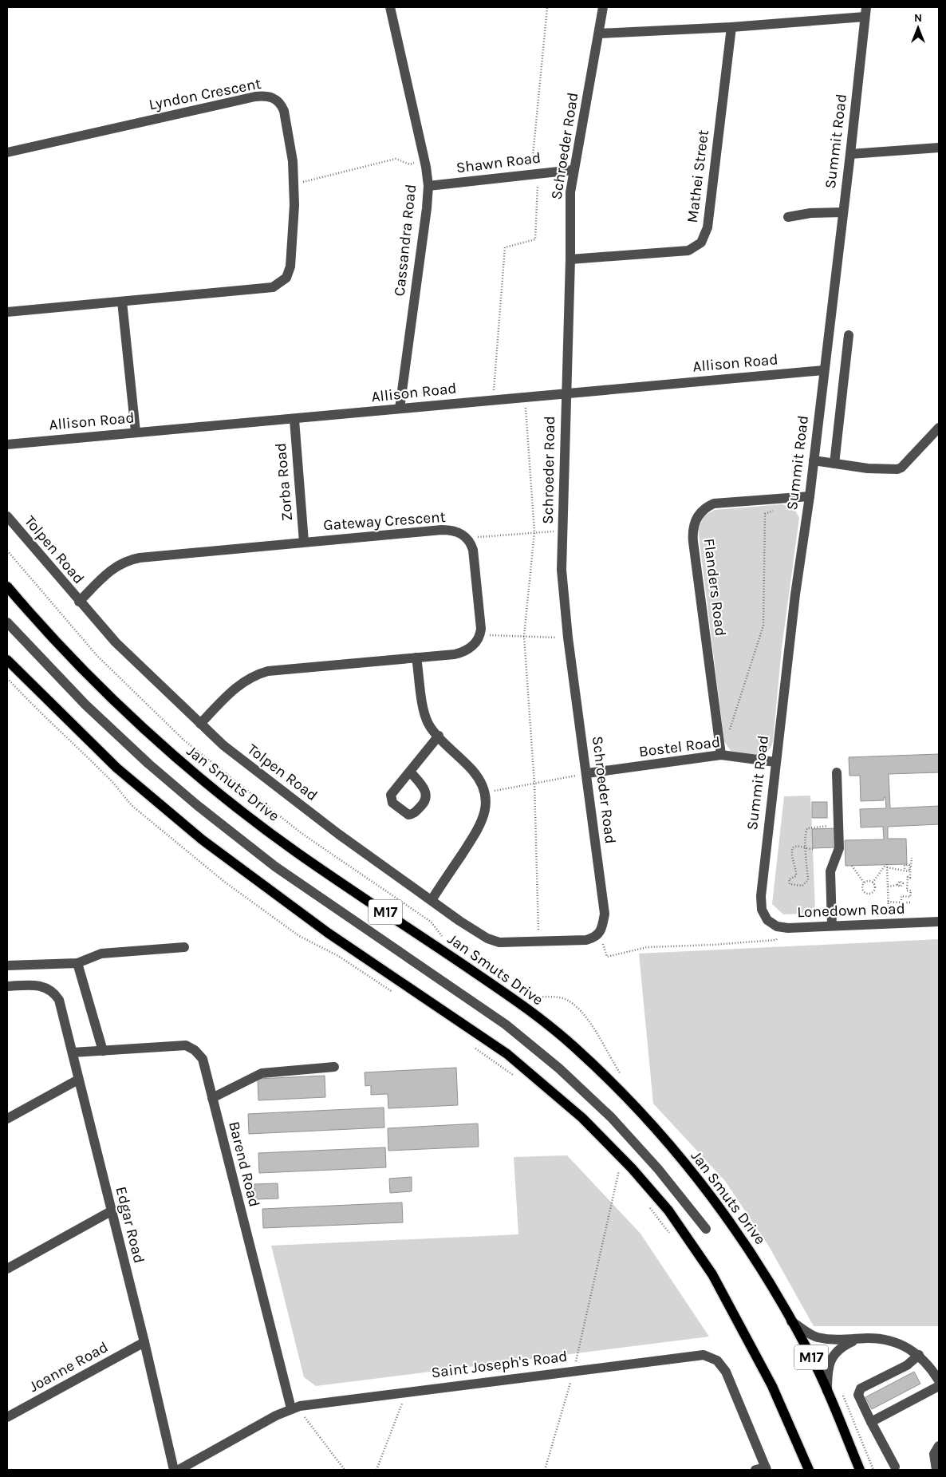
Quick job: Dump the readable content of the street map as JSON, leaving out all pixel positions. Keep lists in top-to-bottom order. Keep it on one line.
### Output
{"streets":{"main road":["Jan Smuts Drive","M17"],"street":["Lyndon Crescent","Summit Road","Schroeder Road","Shawn Road","Mathei Street","Cassandra Road","Allison Road","Zorba Road","Gateway Crescent","Tolpen Road","Flanders Road","Bostel Road","Lonedown Road","Barend Road","Edgar Road","Saint Joseph's Road","Joanne Road"]},"crossings":[["Summit Road","Allison Road"],["Summit Road","Flanders Road"],["Summit Road","Bostel Road"],["Summit Road","Lonedown Road"],["Schroeder Road","Shawn Road"],["Schroeder Road","Mathei Street"],["Schroeder Road","Allison Road"],["Schroeder Road","Tolpen Road"],["Schroeder Road","Bostel Road"],["Shawn Road","Cassandra Road"],["Cassandra Road","Allison Road"],["Allison Road","Zorba Road"],["Zorba Road","Gateway Crescent"],["Gateway Crescent","Tolpen Road"],["Flanders Road","Bostel Road"],["Barend Road","Edgar Road"],["Barend Road","Saint Joseph's Road"],["Edgar Road","Joanne Road"]],"north":"top"}
